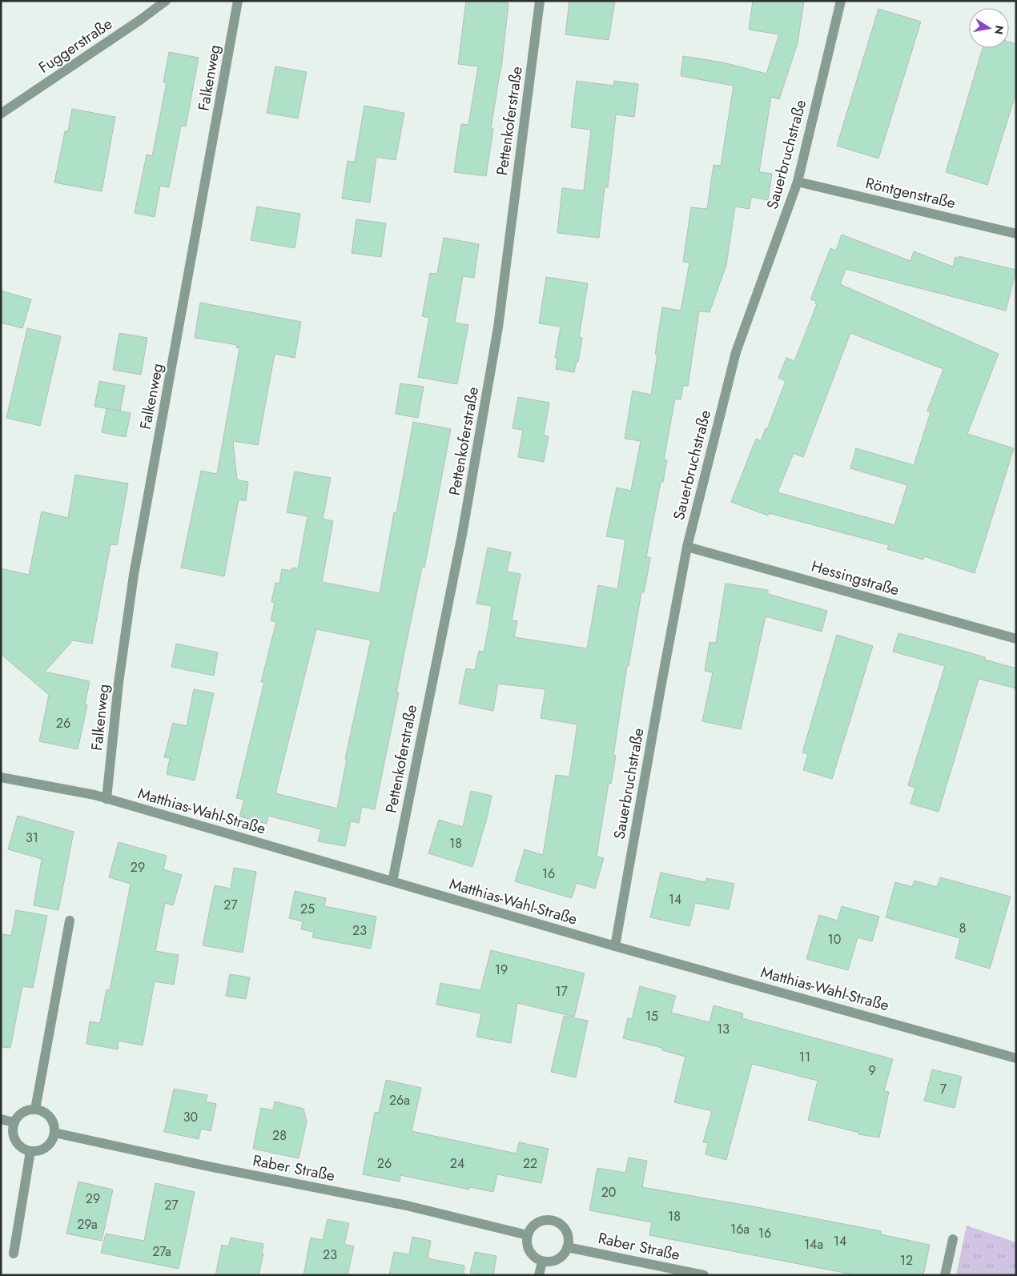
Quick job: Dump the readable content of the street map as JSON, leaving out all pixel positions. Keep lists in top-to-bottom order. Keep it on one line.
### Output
{"streets":{"street":["Fuggerstraße","Falkenweg","Pettenkoferstraße","Sauerbruchstraße","Röntgenstraße","Hessingstraße","Matthias-Wahl-Straße","Raber Straße"]},"crossings":[["Falkenweg","Matthias-Wahl-Straße"],["Pettenkoferstraße","Matthias-Wahl-Straße"],["Sauerbruchstraße","Röntgenstraße"],["Sauerbruchstraße","Hessingstraße"],["Sauerbruchstraße","Matthias-Wahl-Straße"]],"house_numbers":["26","31","18","29","16","14","27","25","8","23","10","19","17","15","13","11","9","7","26a","30","28","26","24","22","20","29","27","18","29a","16a","16","14","14a","27a","23","12"],"north":"right"}
